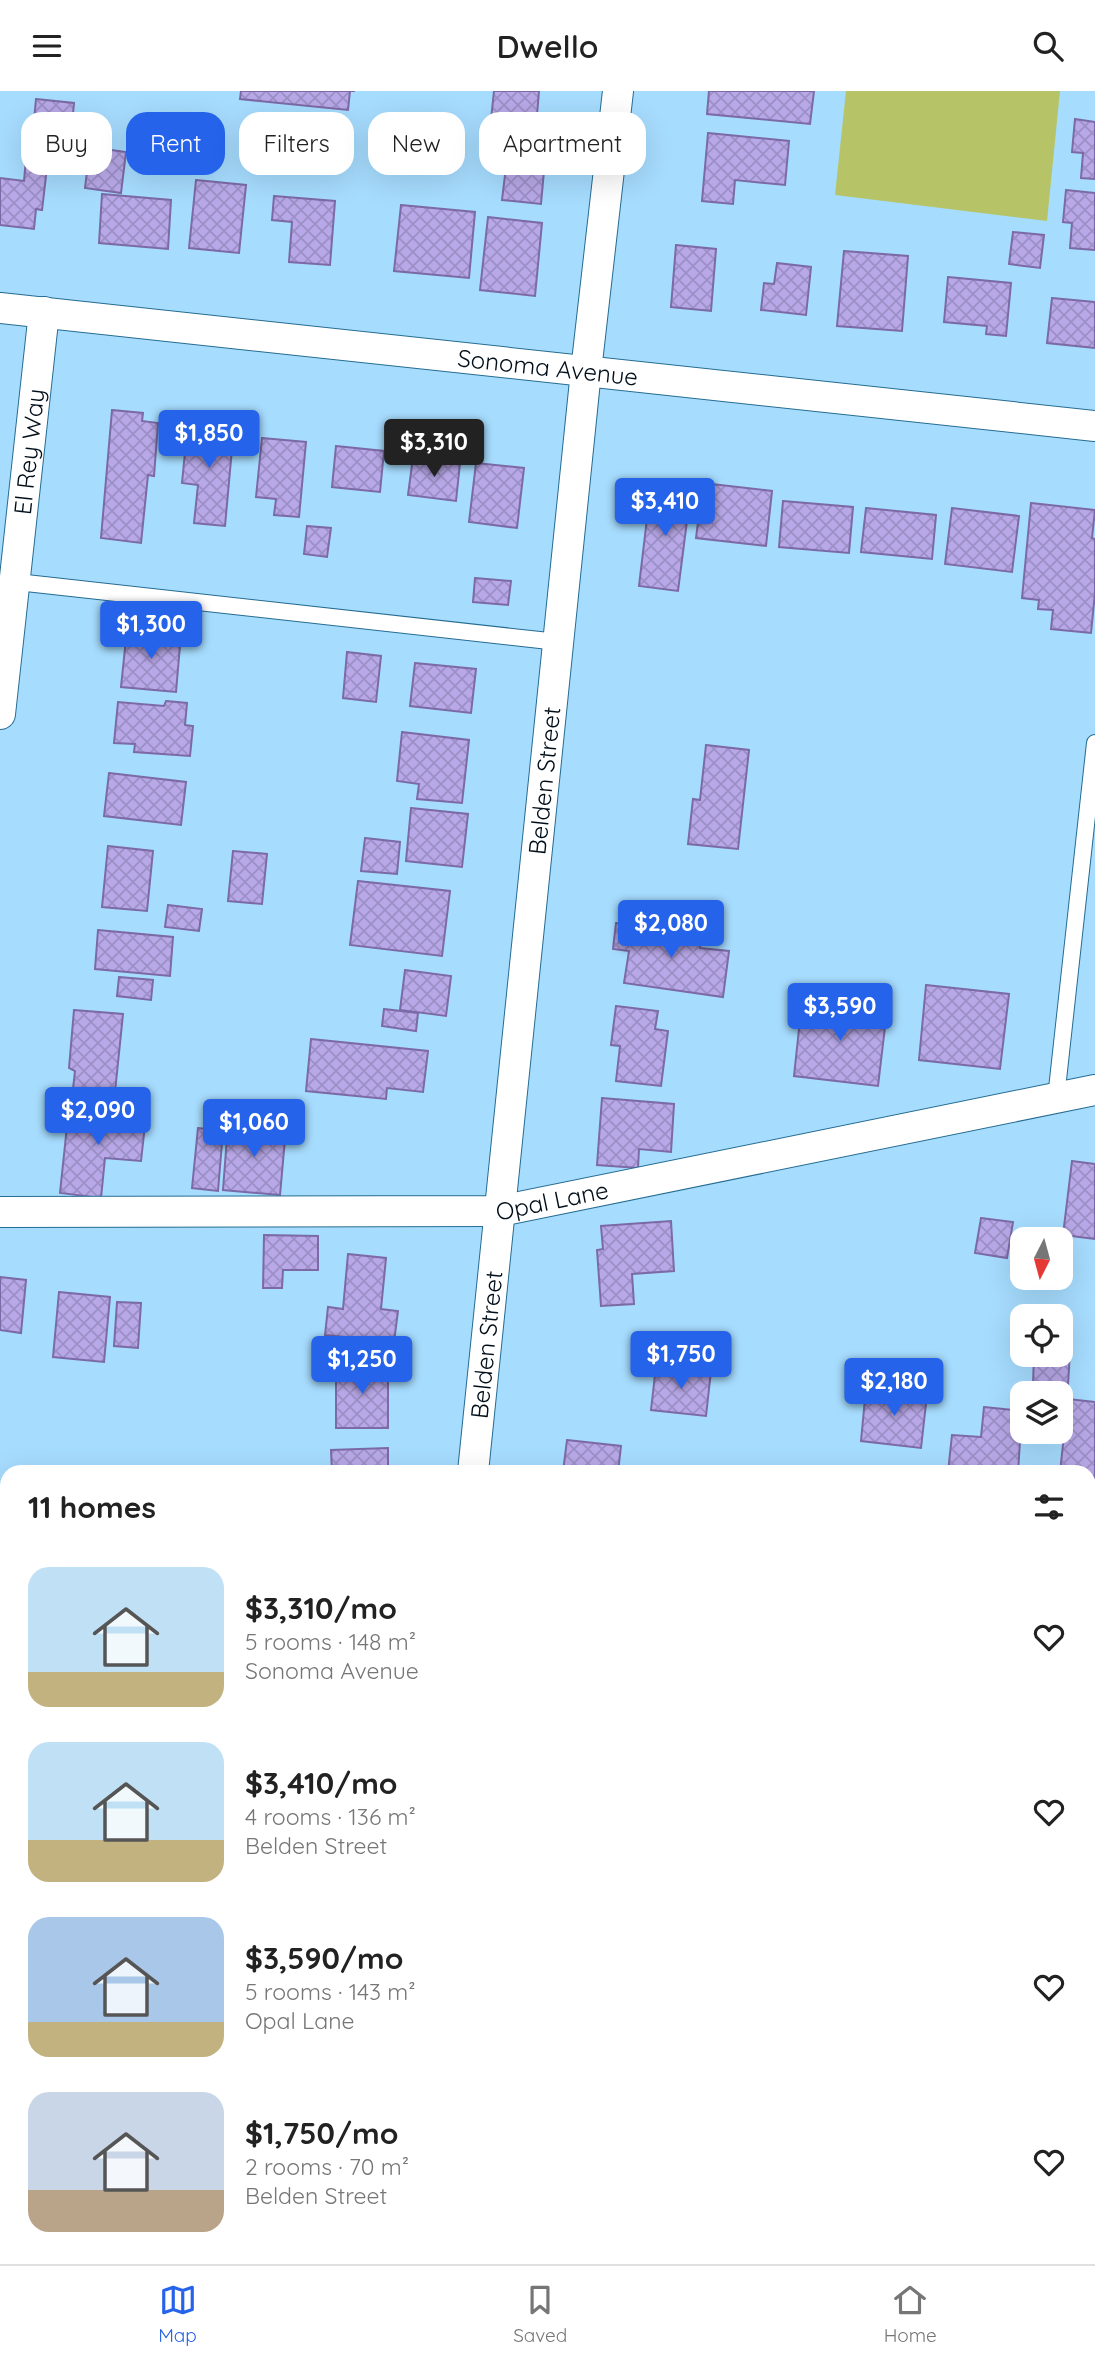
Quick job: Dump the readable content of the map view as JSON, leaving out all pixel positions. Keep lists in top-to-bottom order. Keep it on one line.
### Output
{"streets":{"street":["Sonoma Avenue","El Rey Way","Belden Street","Opal Lane"]},"crossings":[["Sonoma Avenue","El Rey Way"],["Sonoma Avenue","Belden Street"],["Belden Street","Opal Lane"]],"north":"bottom","page":{"header":"Dwello","chip":["Buy","Rent","Filters","New","Apartment"],"price":["$1,850","$3,310","$3,410","$1,300","$2,080","$3,590","$2,090","$1,060","$1,750","$1,250","$2,180"],"heading":"11 homes","list":[{"name":"$3,310/mo","note":"5 rooms · 148 m² · Sonoma Avenue"},{"name":"$3,410/mo","note":"4 rooms · 136 m² · Belden Street"},{"name":"$3,590/mo","note":"5 rooms · 143 m² · Opal Lane"},{"name":"$1,750/mo","note":"2 rooms · 70 m² · Belden Street"}],"tabs":["Map","Saved","Home"]}}
